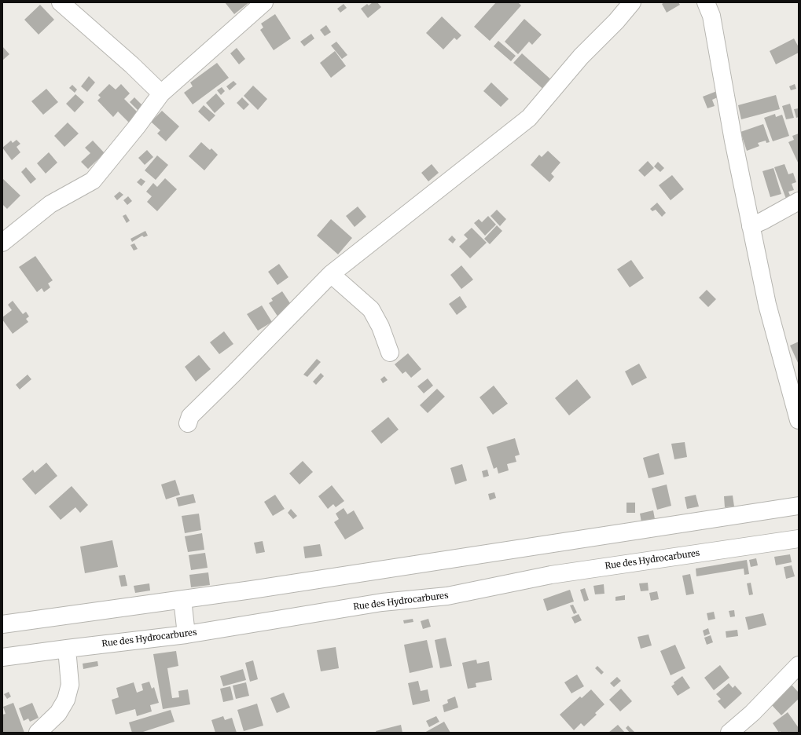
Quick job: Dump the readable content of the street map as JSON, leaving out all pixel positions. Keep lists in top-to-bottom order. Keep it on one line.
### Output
{"streets":{"street":["Rue des Hydrocarbures"]}}
